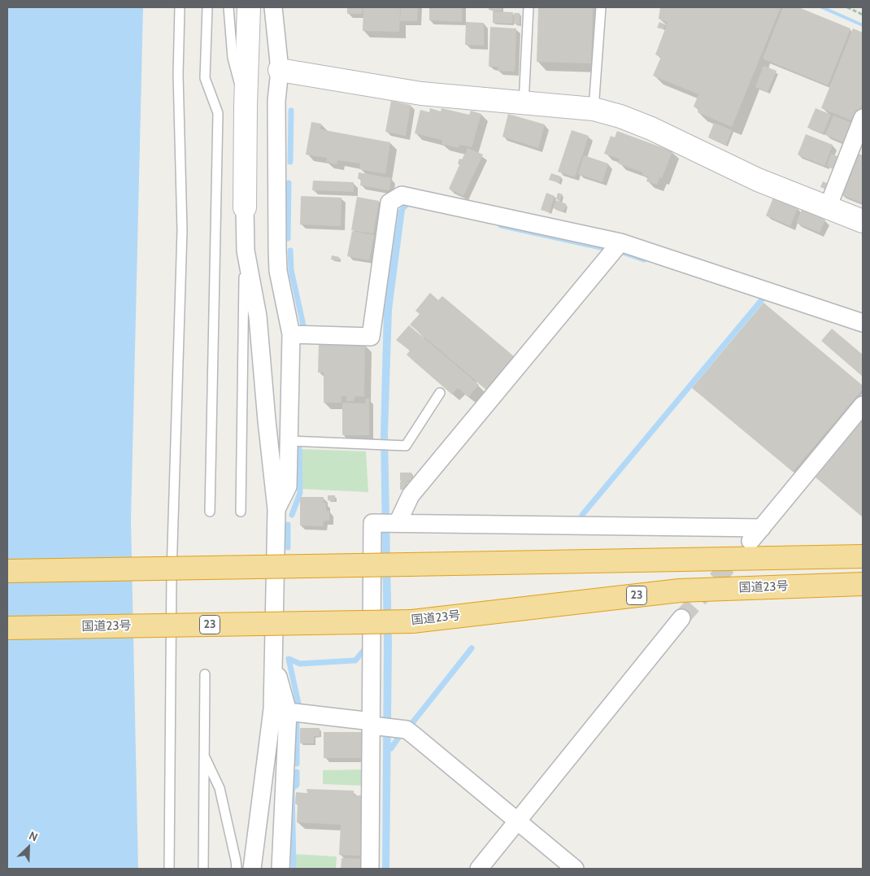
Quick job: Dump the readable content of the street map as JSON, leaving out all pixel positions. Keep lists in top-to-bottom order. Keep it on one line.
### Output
{"streets":{"highway":["国道23号","23"]},"north":"top right"}
